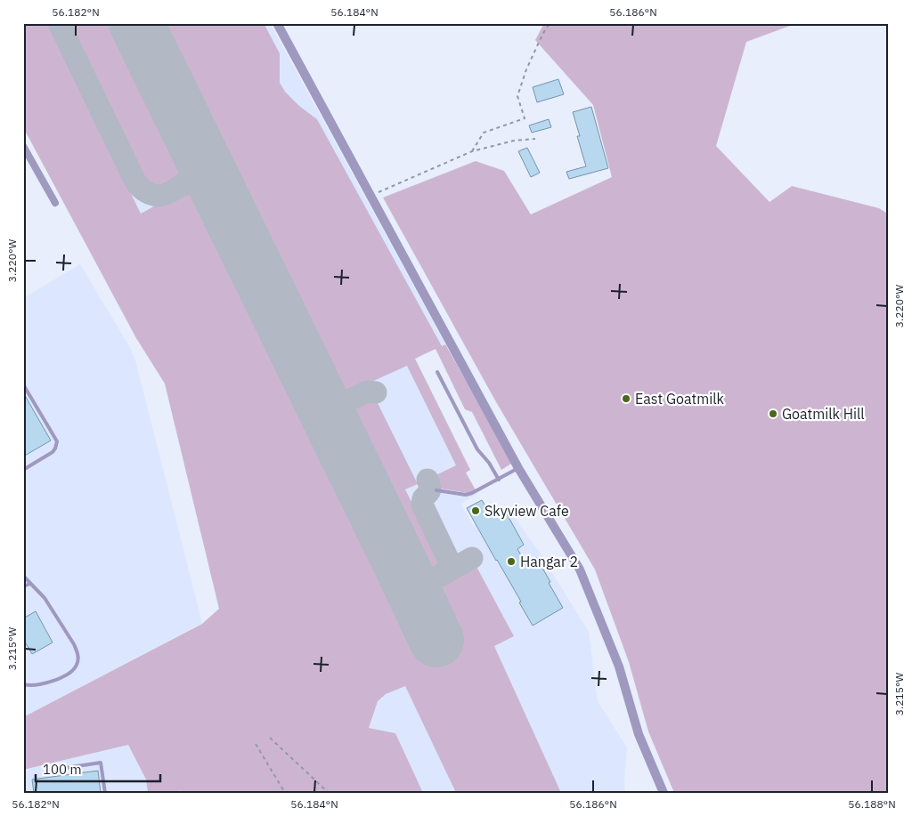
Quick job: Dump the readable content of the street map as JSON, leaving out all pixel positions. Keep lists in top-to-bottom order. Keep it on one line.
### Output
{"places":["East Goatmilk","Goatmilk Hill","Skyview Cafe","Hangar 2"],"scale_bar":"100 m","coordinates":["56.182°N","56.184°N","56.186°N","3.220°W","3.215°W","56.188°N"]}
